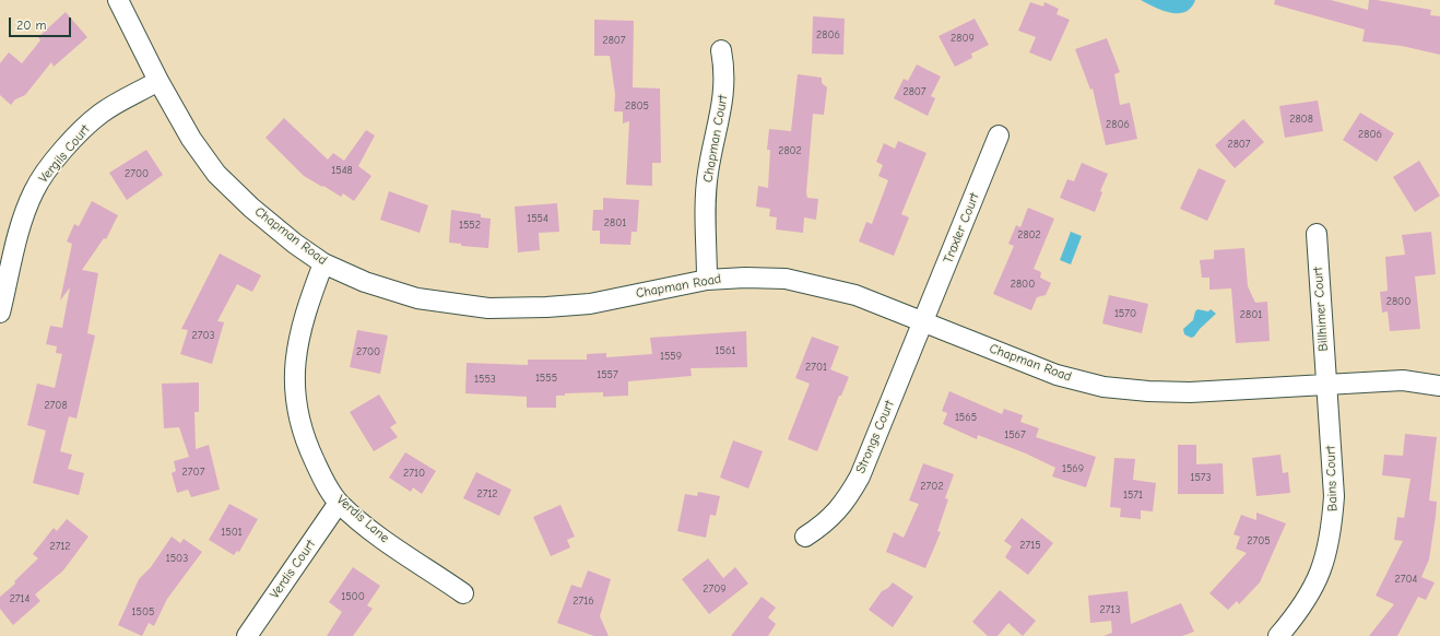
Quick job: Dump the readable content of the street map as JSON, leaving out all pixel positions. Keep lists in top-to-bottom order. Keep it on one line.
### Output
{"streets":{"street":["Chapman Court","Vergils Court","Traxler Court","Chapman Road","Billhimer Court","Strongs Court","Bains Court","Verdis Lane","Verdis Court"]},"crossings":[["Chapman Court","Chapman Road"],["Vergils Court","Chapman Road"],["Traxler Court","Chapman Road"],["Traxler Court","Strongs Court"],["Chapman Road","Billhimer Court"],["Chapman Road","Strongs Court"],["Chapman Road","Bains Court"],["Chapman Road","Verdis Lane"],["Billhimer Court","Bains Court"],["Verdis Lane","Verdis Court"]],"house_numbers":["2806","2809","2807","2807","2805","2808","2806","2806","2807","2802","1548","2700","1554","2801","1552","2802","2800","2800","1570","2801","2703","1561","2700","1559","2701","1557","1555","1553","2708","1565","1567","1569","2707","2710","1573","2702","2712","1571","1501","2705","2715","2712","1503","2704","2709","1500","2714","2716","2713","1505"],"scale_bar":"20 m"}
